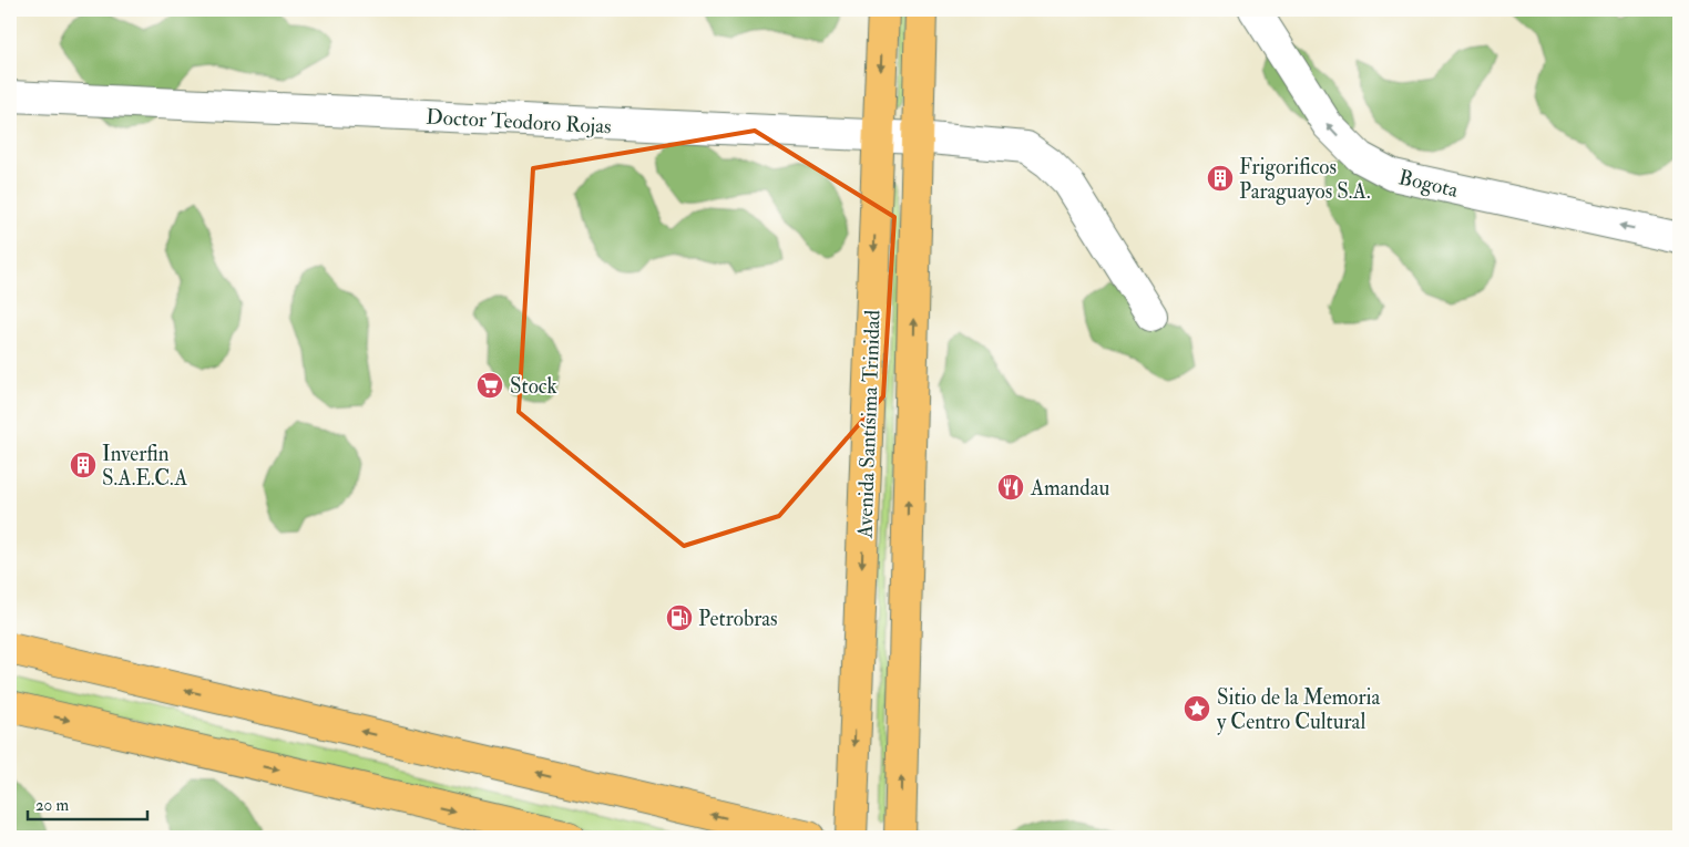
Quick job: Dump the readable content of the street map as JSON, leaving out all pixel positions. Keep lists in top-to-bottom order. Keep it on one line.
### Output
{"streets":{"main road":["Avenida Santísima Trinidad"],"street":["Doctor Teodoro Rojas","Bogota"]},"crossings":[["Doctor Teodoro Rojas","Avenida Santísima Trinidad"]],"one_way":["Bogota"],"places":{"building":["Frigorificos Paraguayos S.A.","Inverfin S.A.E.C.A"],"supermarket":["Stock"],"restaurant":["Amandau"],"fuel station":["Petrobras"],"place":["Sitio de la Memoria y Centro Cultural"]},"scale_bar":"20 m"}
